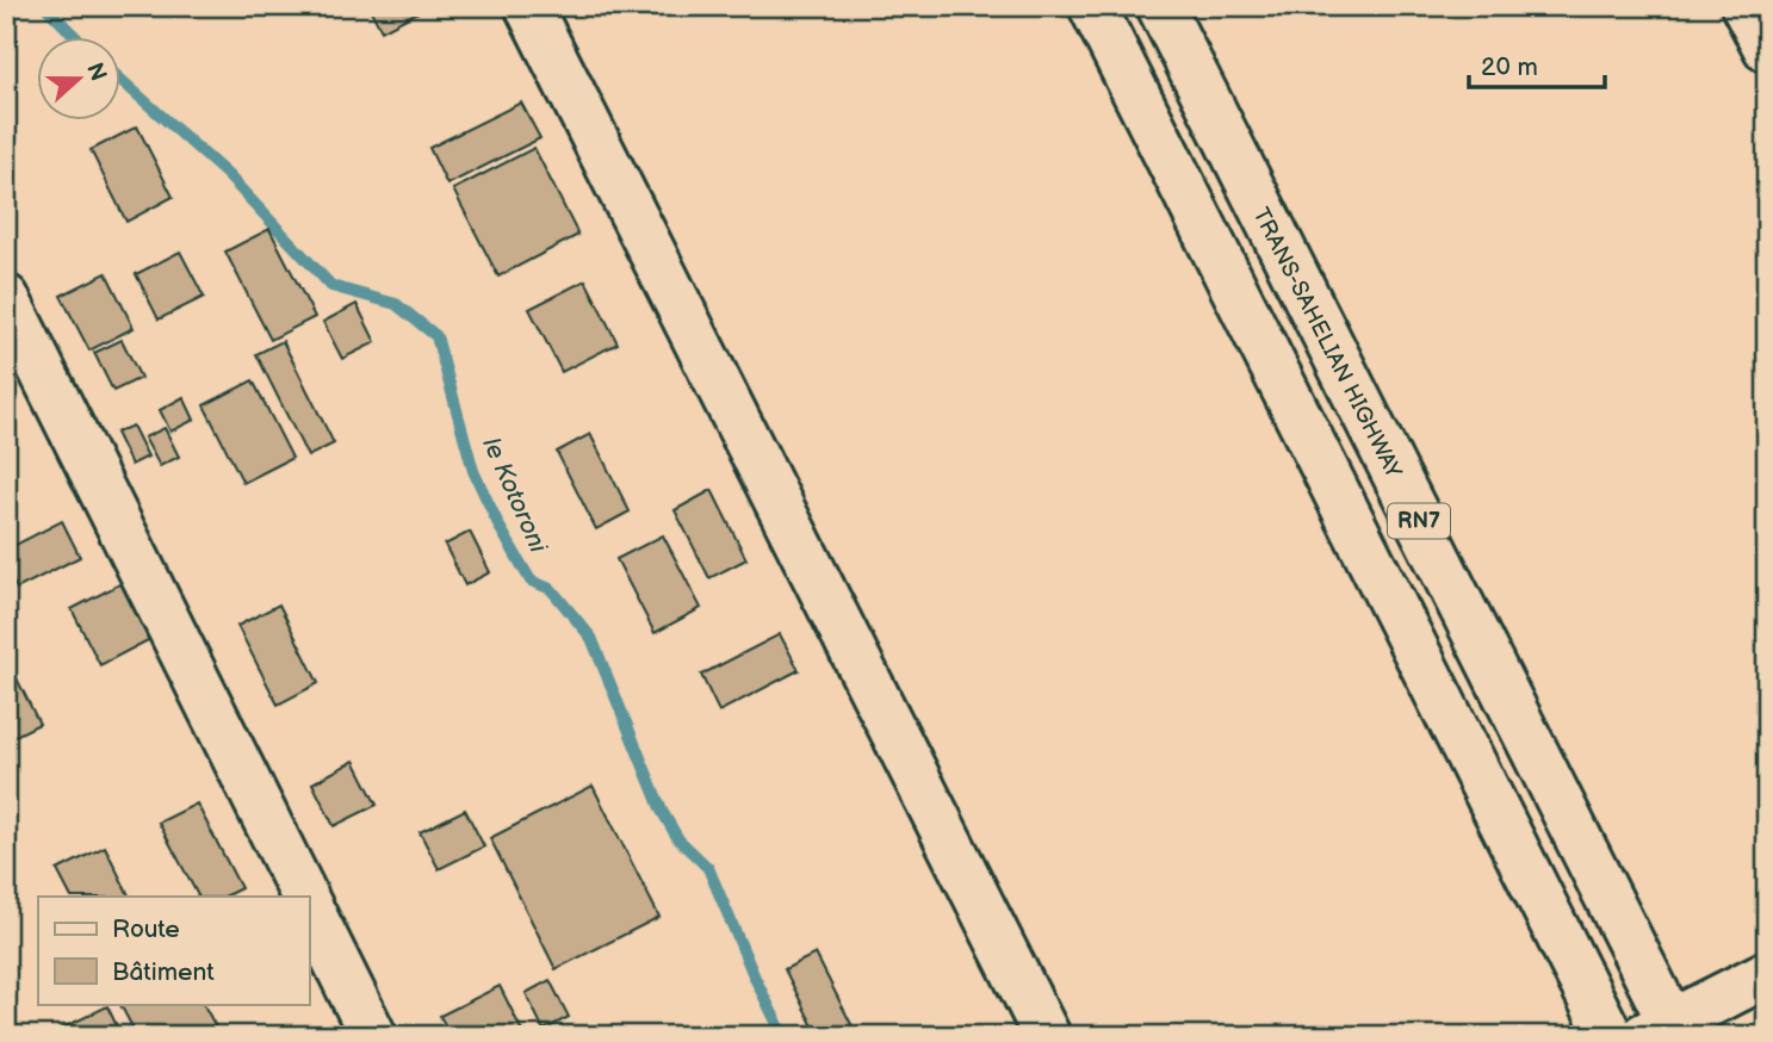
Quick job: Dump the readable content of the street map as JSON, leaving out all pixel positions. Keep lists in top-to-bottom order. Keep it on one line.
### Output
{"streets":{"main road":["TRANS-SAHELIAN HIGHWAY","RN7"]},"water":["le Kotoroni"],"legend":["Route","Bâtiment"],"scale_bar":"20 m","north":"right"}
